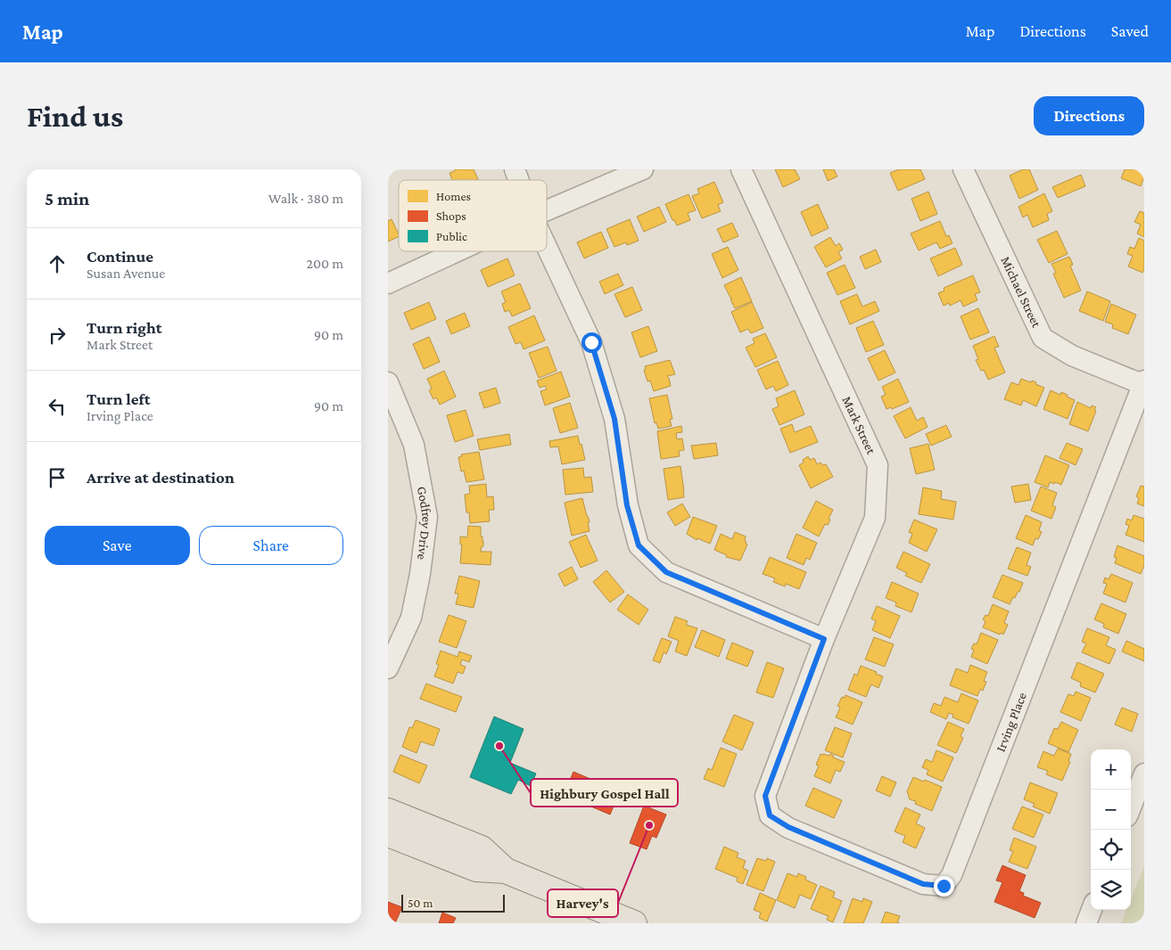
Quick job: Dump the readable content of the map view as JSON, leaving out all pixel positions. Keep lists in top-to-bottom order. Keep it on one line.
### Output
{"streets":{"street":["Michael Street","Mark Street","Godfrey Drive","Irving Place"]},"crossings":[["Michael Street","Irving Place"],["Mark Street","Irving Place"]],"places":["Highbury Gospel Hall","Harvey's"],"legend":["Homes","Shops","Public"],"scale_bar":"50 m","page":{"header":"Map","nav":["Map","Directions","Saved"],"buttons":["Directions",["Save","Share"]],"title":"Find us","heading":["5 min","Walk · 380 m"],"list":[["Continue","Susan Avenue","200 m"],["Turn right","Mark Street","90 m"],["Turn left","Irving Place","90 m"],"Arrive at destination"],"map_buttons":["+","−"],"scale":"50 m"}}
